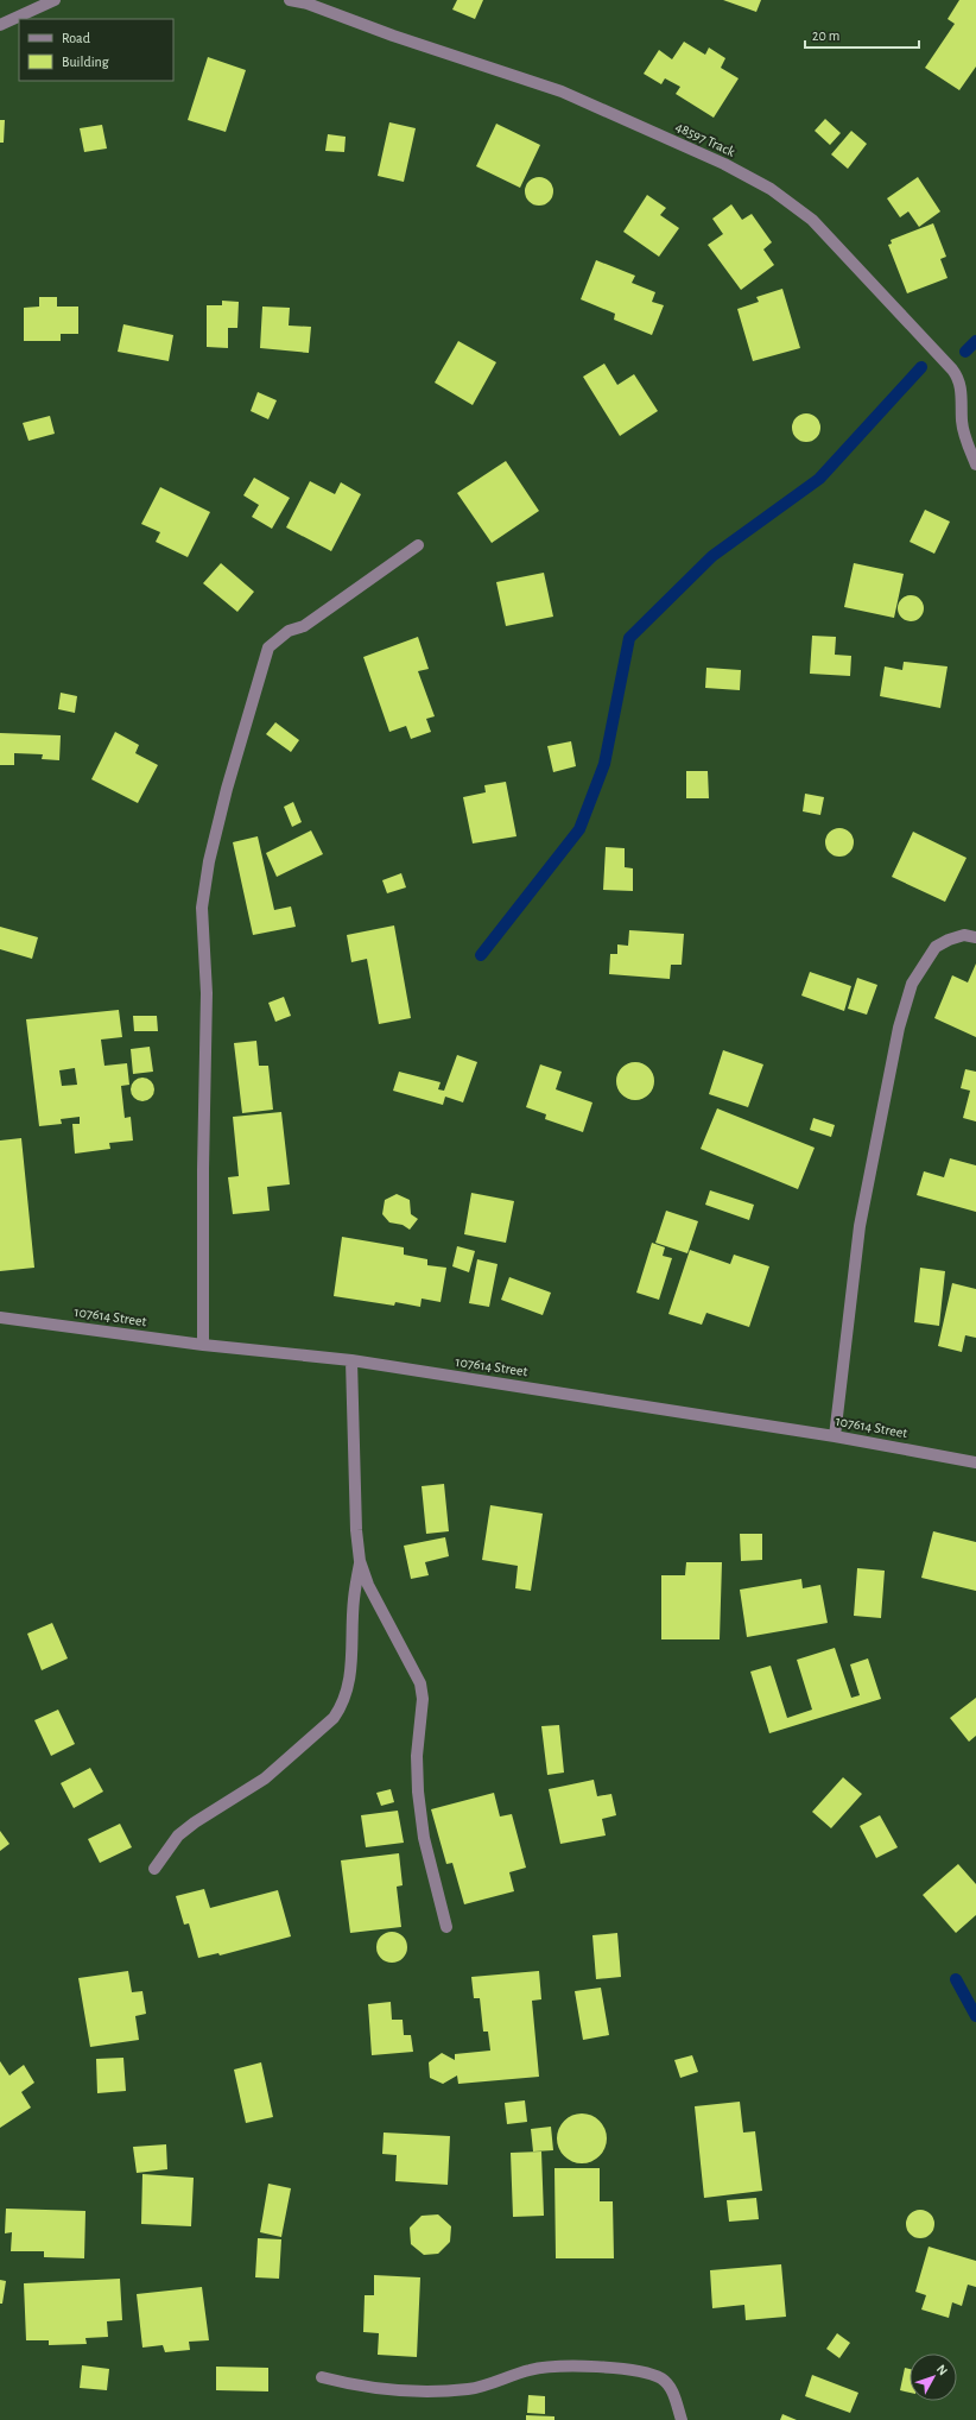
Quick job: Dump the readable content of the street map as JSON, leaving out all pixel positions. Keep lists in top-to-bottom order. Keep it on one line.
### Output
{"streets":{"street":["48597 Track","107614 Street"]},"legend":["Road","Building"],"scale_bar":"20 m","north":"top right"}
